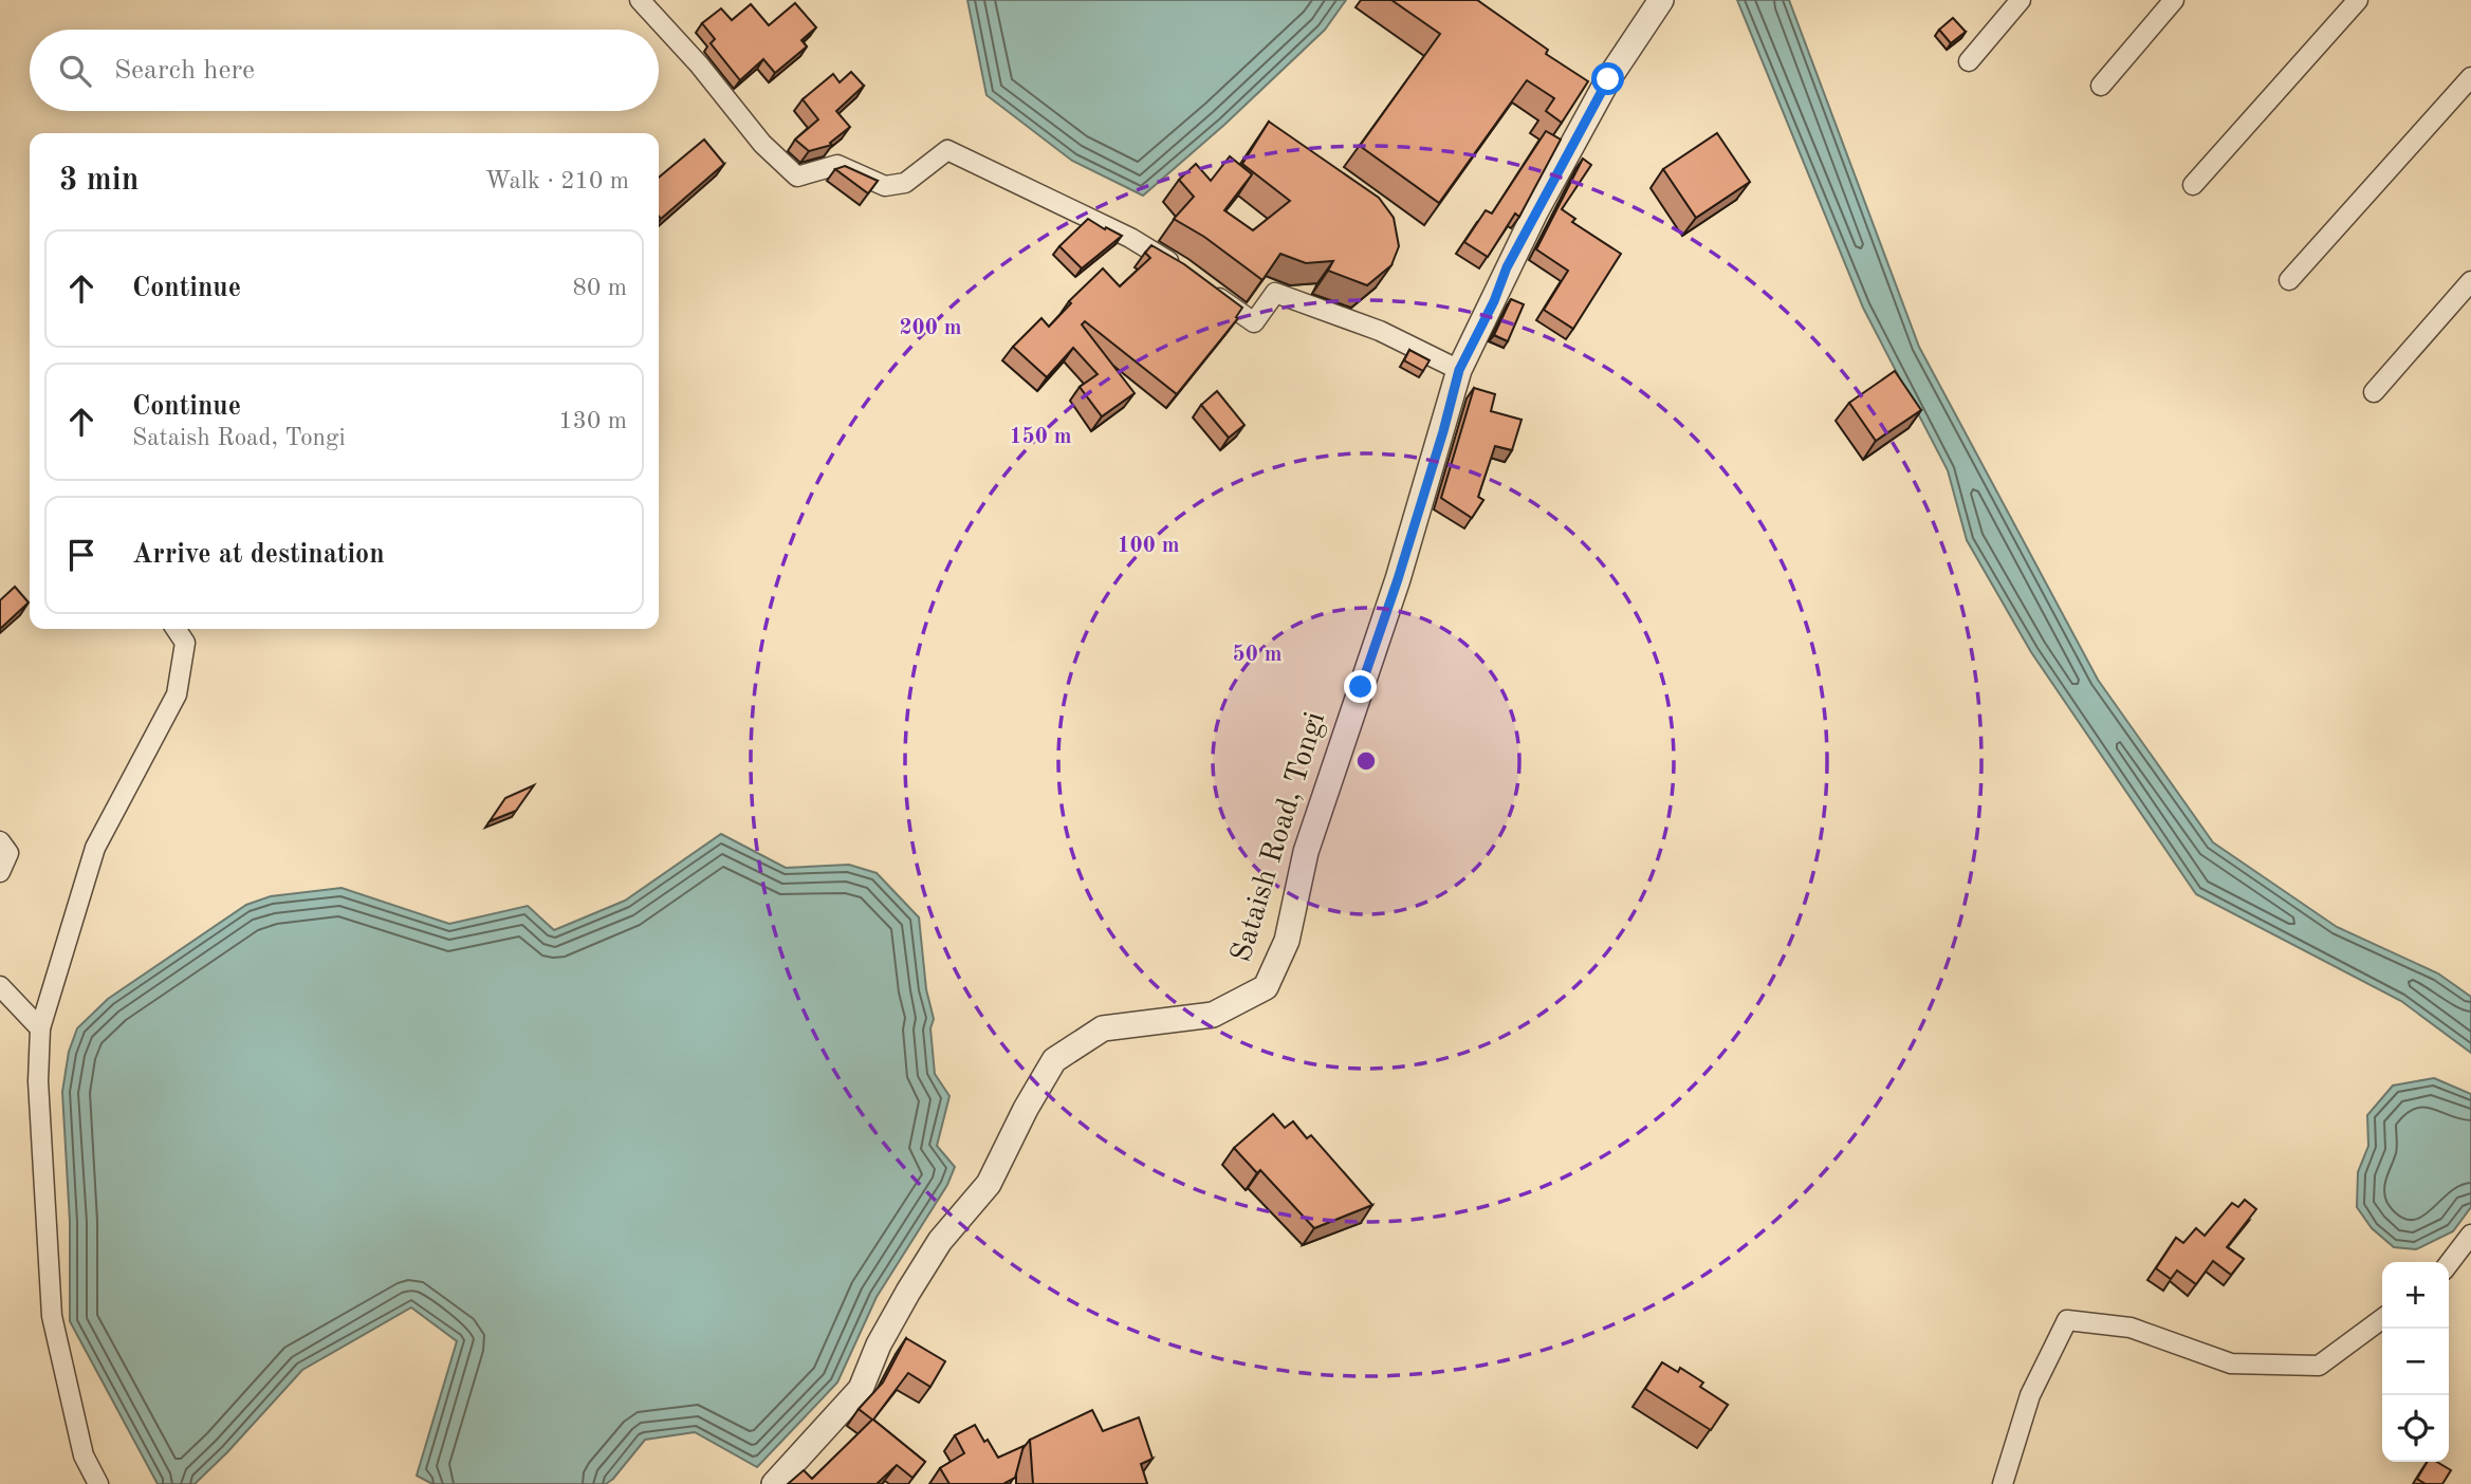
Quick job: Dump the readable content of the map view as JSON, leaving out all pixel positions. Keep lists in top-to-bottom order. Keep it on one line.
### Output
{"streets":{"street":["Sataish Road, Tongi"]},"page":{"search":"Search here","heading":["3 min","Walk · 210 m"],"list":[["Continue","80 m"],["Continue","Sataish Road, Tongi","130 m"],"Arrive at destination"],"map_buttons":["+","−"]},"rings":["200 m","150 m","100 m","50 m"]}
